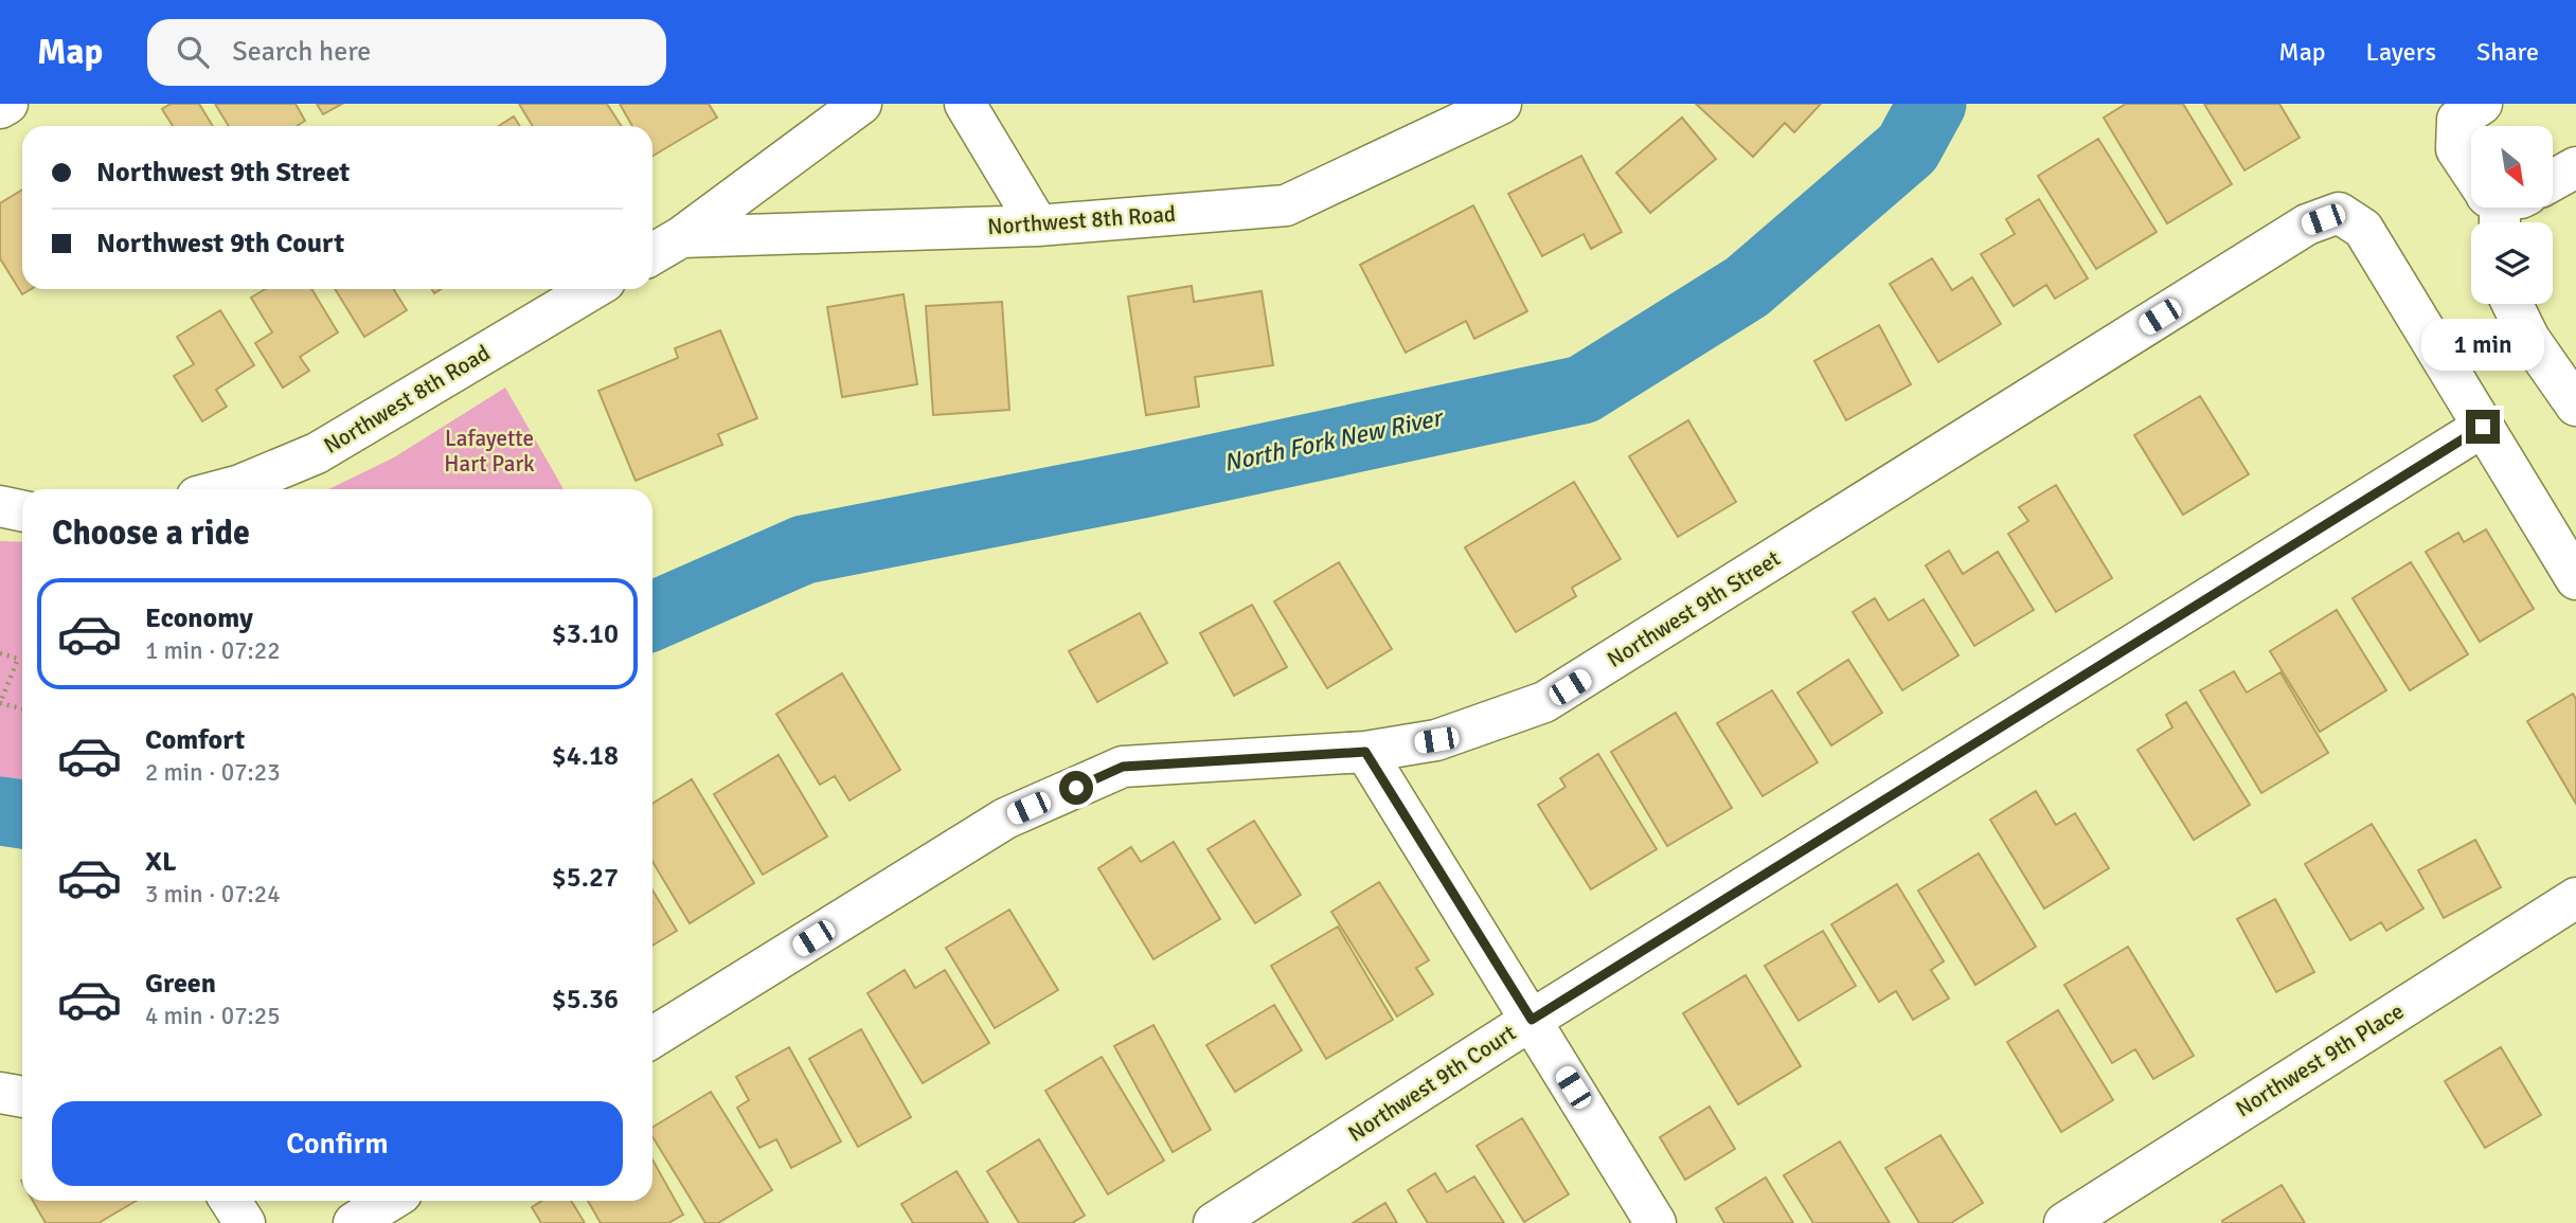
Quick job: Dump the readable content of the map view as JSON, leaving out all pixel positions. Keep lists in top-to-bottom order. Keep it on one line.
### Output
{"streets":{"street":["Northwest 8th Road","Northwest 9th Street","Northwest 9th Place","Northwest 9th Court"]},"crossings":[["Northwest 9th Street","Northwest 9th Court"]],"water":["North Fork New River"],"parks":["Lafayette Hart Park"],"north":"bottom right","page":{"header":"Map","search":"Search here","nav":["Map","Layers","Share"],"banner":["Northwest 9th Street","Northwest 9th Court"],"bubble":"1 min","heading":"Choose a ride","list":[{"name":"Economy","note":"1 min · 07:22","value":"$3.10"},{"name":"Comfort","note":"2 min · 07:23","value":"$4.18"},{"name":"XL","note":"3 min · 07:24","value":"$5.27"},{"name":"Green","note":"4 min · 07:25","value":"$5.36"}],"buttons":"Confirm"}}
